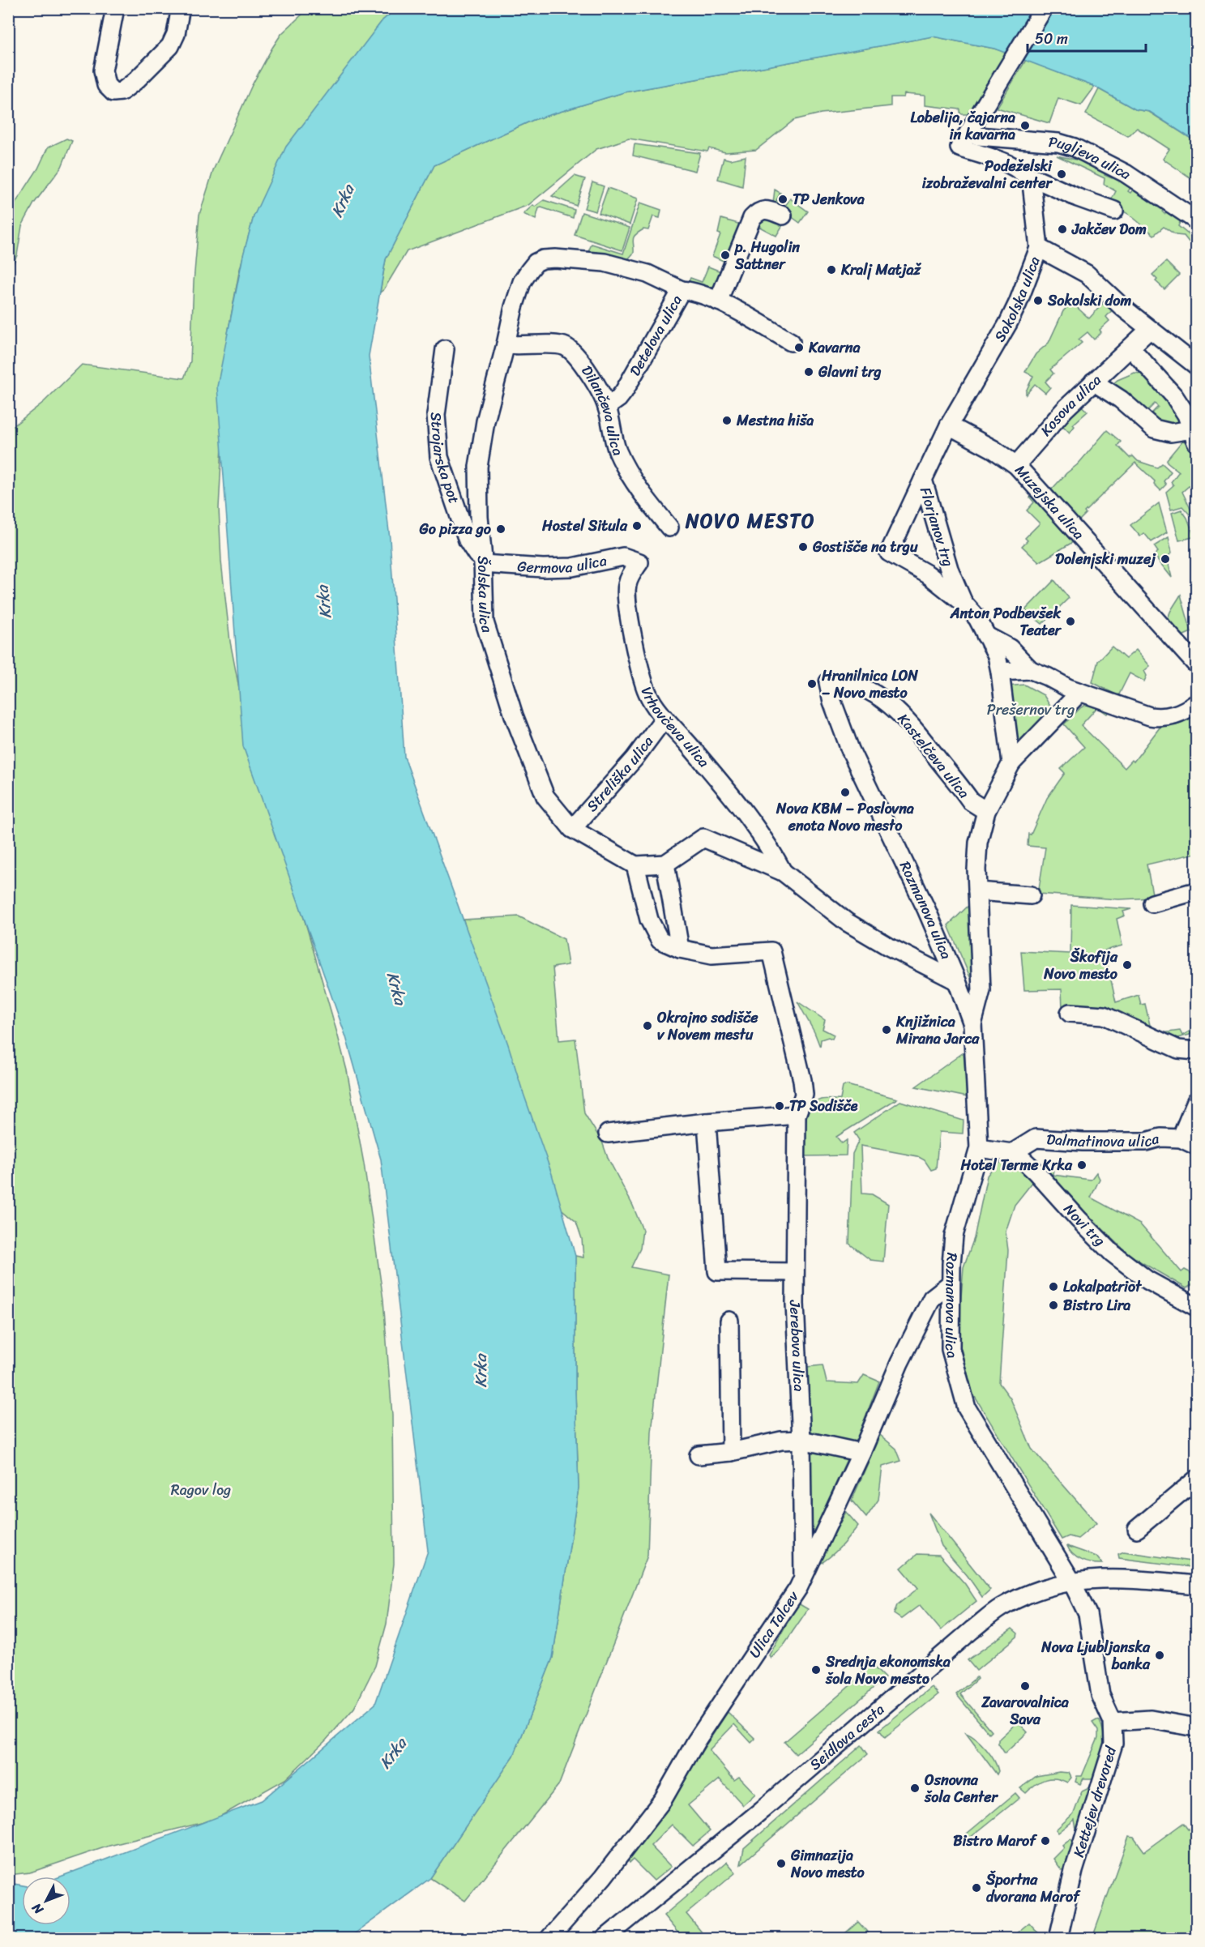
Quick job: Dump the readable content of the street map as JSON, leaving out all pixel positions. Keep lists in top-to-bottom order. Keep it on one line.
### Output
{"streets":{"street":["Pugljeva ulica","Sokolska ulica","Detelova ulica","Kosova ulica","Dilančeva ulica","Strojarska pot","Muzejska ulica","Florjanov trg","Germova ulica","Šolska ulica","Vrhovčeva ulica","Kastelčeva ulica","Streliška ulica","Rozmanova ulica","Dalmatinova ulica","Novi trg","Jerebova ulica","Ulica Talcev","Seidlova cesta","Kettejev drevored"]},"crossings":[["Sokolska ulica","Muzejska ulica"],["Sokolska ulica","Florjanov trg"],["Detelova ulica","Dilančeva ulica"],["Detelova ulica","Šolska ulica"],["Kosova ulica","Muzejska ulica"],["Dilančeva ulica","Šolska ulica"],["Strojarska pot","Germova ulica"],["Strojarska pot","Šolska ulica"],["Muzejska ulica","Florjanov trg"],["Germova ulica","Šolska ulica"],["Germova ulica","Vrhovčeva ulica"],["Šolska ulica","Streliška ulica"],["Vrhovčeva ulica","Streliška ulica"],["Kastelčeva ulica","Rozmanova ulica"],["Rozmanova ulica","Novi trg"],["Rozmanova ulica","Ulica Talcev"],["Rozmanova ulica","Seidlova cesta"],["Rozmanova ulica","Kettejev drevored"],["Dalmatinova ulica","Novi trg"],["Jerebova ulica","Ulica Talcev"],["Seidlova cesta","Kettejev drevored"]],"districts":["NOVO MESTO"],"water":["Krka"],"parks":["Prešernov trg","Ragov log"],"places":["Lobelija, čajarna in kavarna","Podeželski izobraževalni center","TP Jenkova","Jakčev Dom","p. Hugolin Sattner","Kralj Matjaž","Sokolski dom","Kavarna","Glavni trg","Mestna hiša","Hostel Situla","Go pizza go","Gostišče na trgu","Dolenjski muzej","Anton Podbevšek Teater","Hranilnica LON – Novo mesto","Nova KBM – Poslovna enota Novo mesto","Škofija Novo mesto","Okrajno sodišče v Novem mestu","Knjižnica Mirana Jarca","TP Sodišče","Hotel Terme Krka","Lokalpatriot","Bistro Lira","Nova Ljubljanska banka","Srednja ekonomska šola Novo mesto","Zavarovalnica Sava","Osnovna šola Center","Bistro Marof","Gimnazija Novo mesto","Športna dvorana Marof"],"scale_bar":"50 m","north":"bottom left"}
